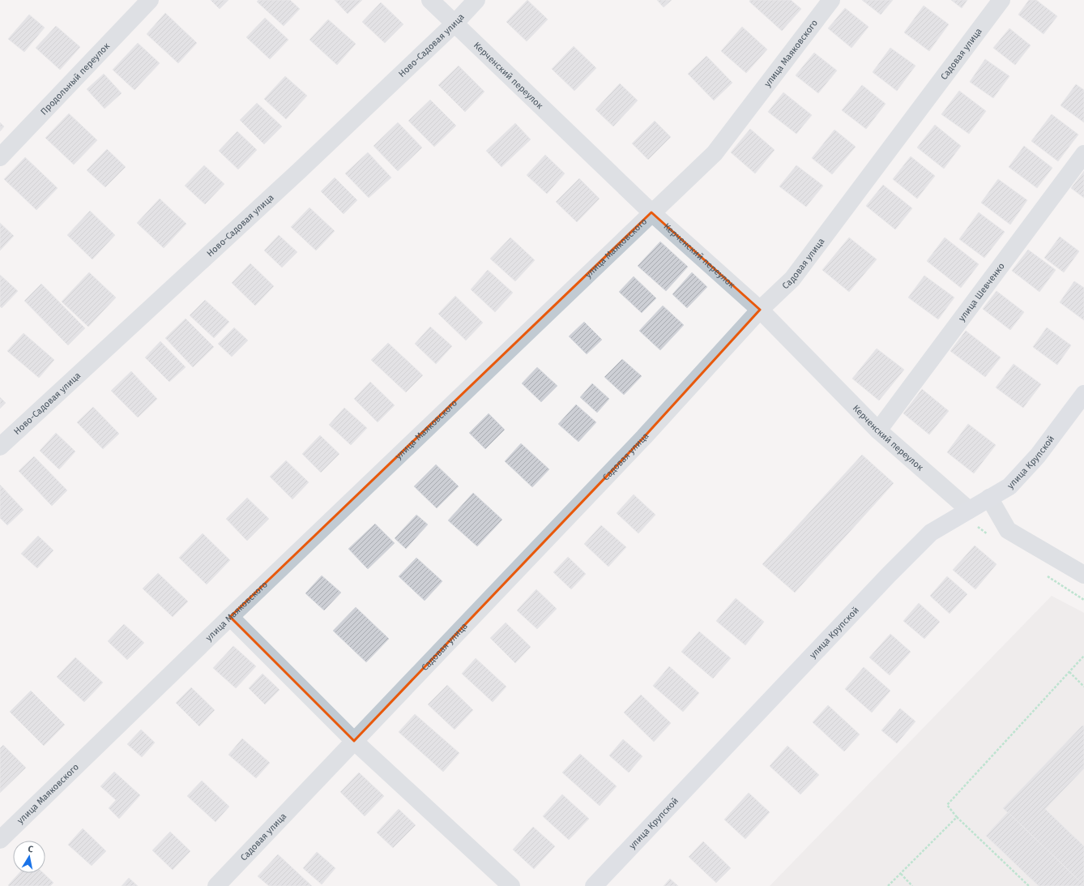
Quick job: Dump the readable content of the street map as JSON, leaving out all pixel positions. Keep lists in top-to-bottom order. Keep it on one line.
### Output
{"streets":{"main road":["улица Крупской"],"street":["Ново-Садовая улица","улица Маяковского","Садовая улица","Керченский переулок","Продольный переулок","улица Шевченко"]},"crossings":[["Ново-Садовая улица","Керченский переулок"],["улица Маяковского","Керченский переулок"],["Садовая улица","Керченский переулок"],["Керченский переулок","улица Шевченко"],["Керченский переулок","улица Крупской"]],"north":"top"}
